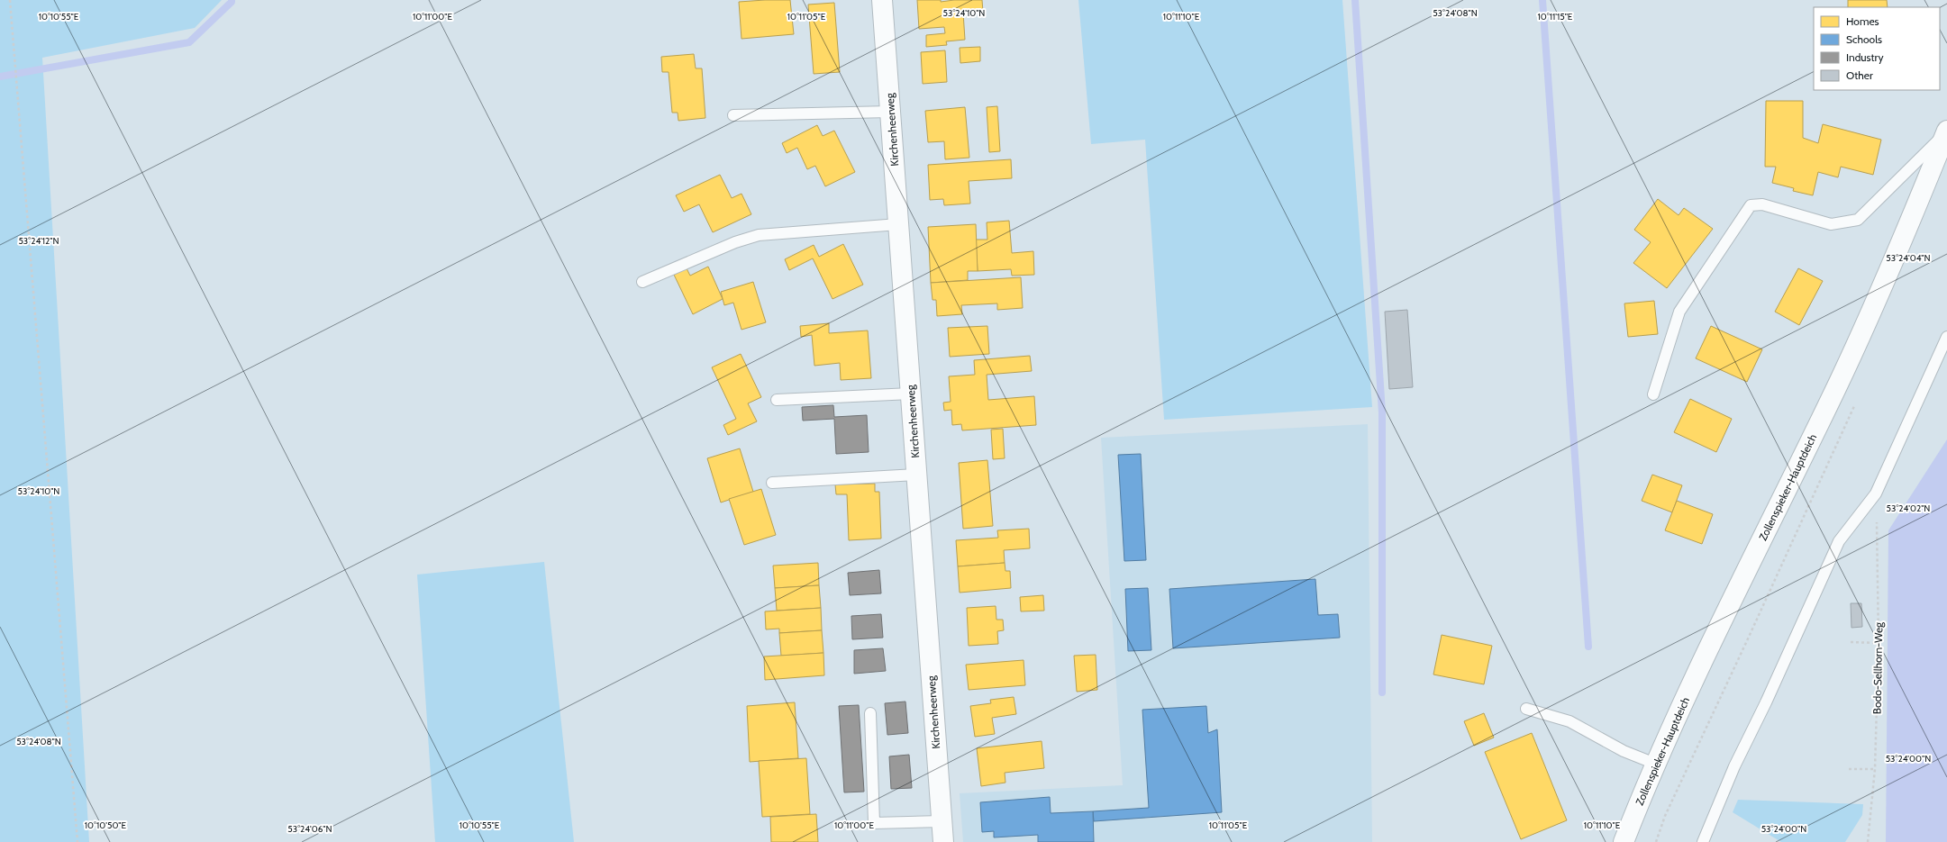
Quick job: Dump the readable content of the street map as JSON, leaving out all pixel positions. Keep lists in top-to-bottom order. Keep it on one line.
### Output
{"streets":{"main road":["Kirchenheerweg","Zollenspieker-Hauptdeich"],"path":["Bodo-Sellhorn-Weg"]},"legend":["Homes","Schools","Industry","Other"],"coordinates":["53°24'10\"N","53°24'08\"N","10°10'55\"E","10°11'00\"E","10°11'05\"E","10°11'10\"E","10°11'15\"E","53°24'12\"N","53°24'04\"N","53°24'02\"N","53°24'00\"N","10°10'50\"E","53°24'06\"N"]}
